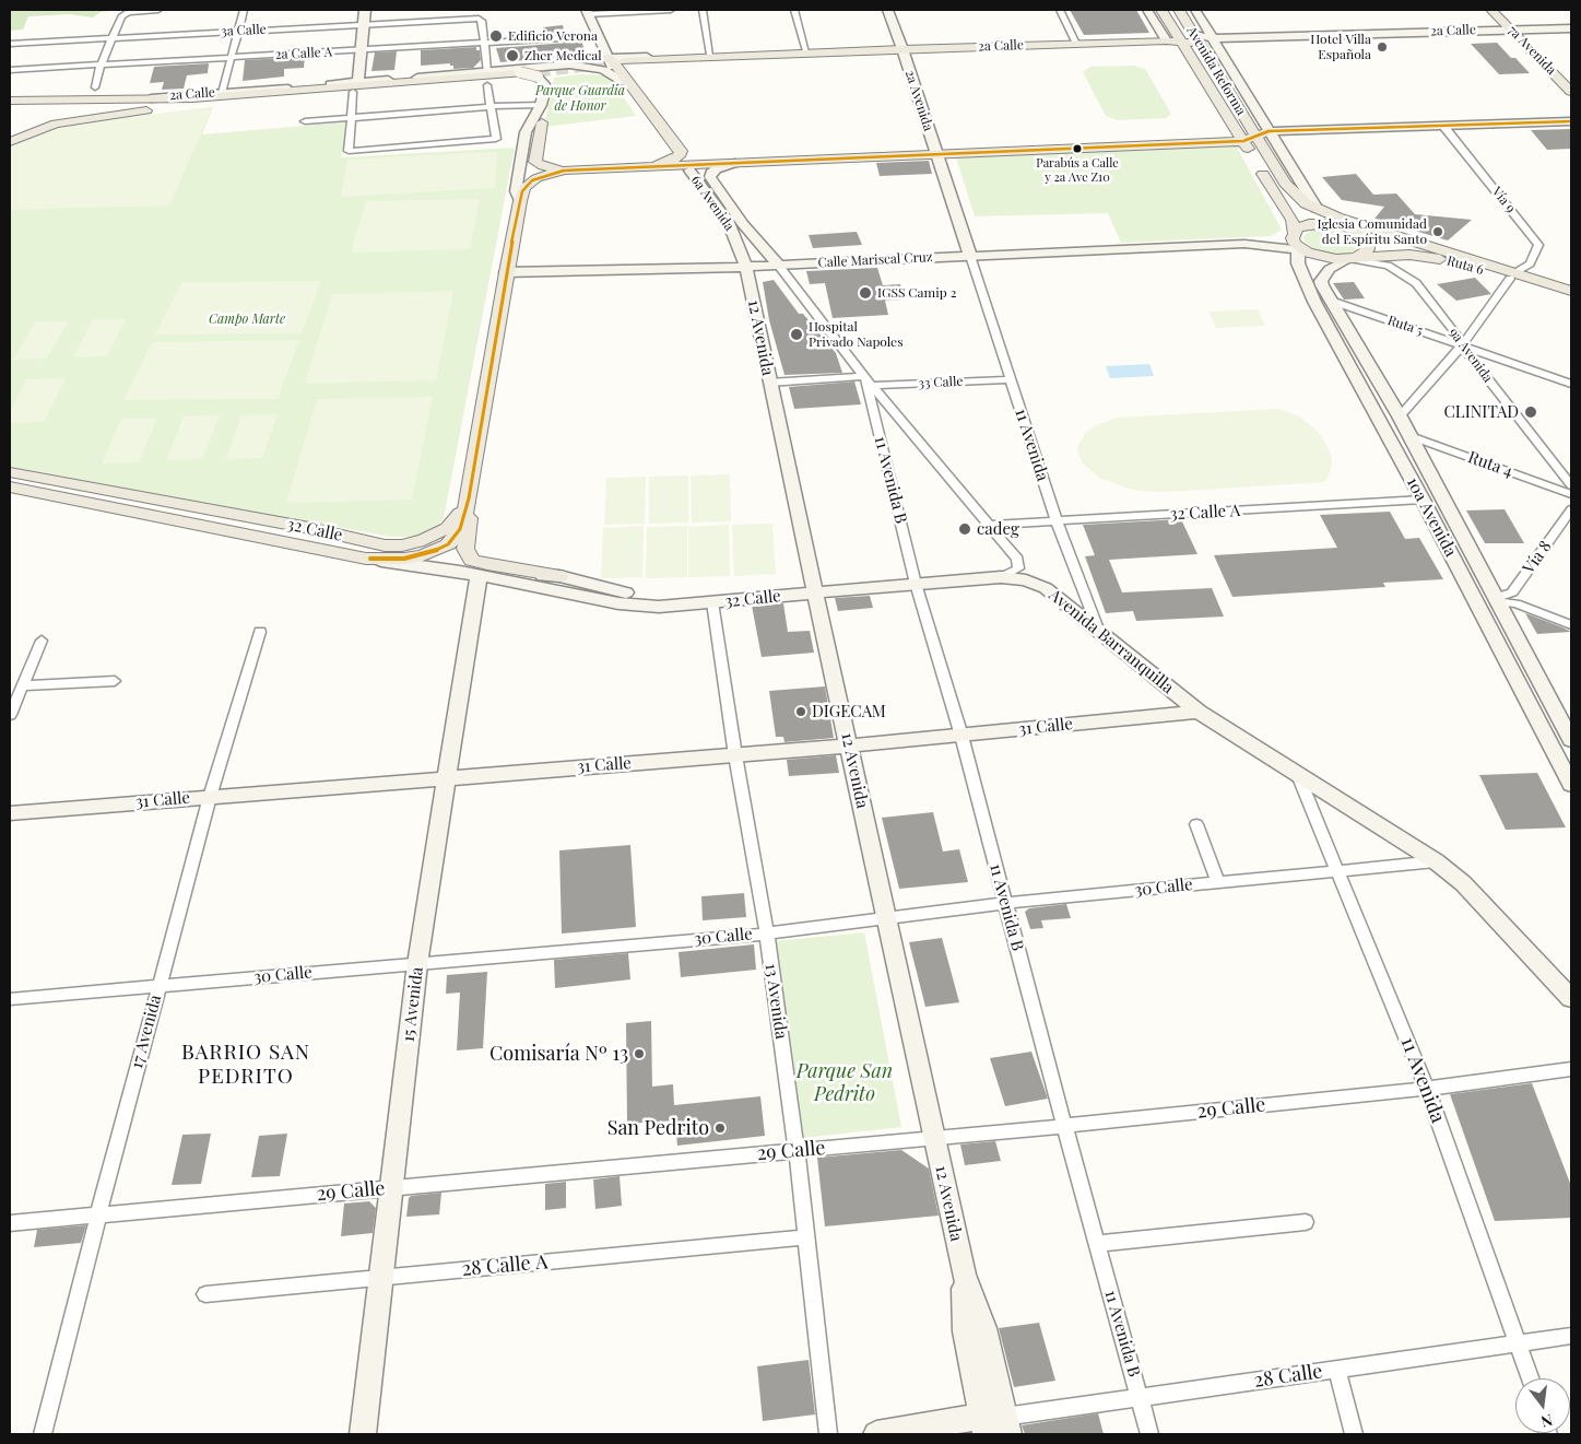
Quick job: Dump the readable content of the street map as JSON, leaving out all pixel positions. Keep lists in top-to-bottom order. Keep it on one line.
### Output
{"streets":{"main road":["2a Calle","7a Avenida","Avenida Reforma","2a Avenida","6a Avenida","Calle Mariscal Cruz","Ruta 6","12 Avenida","10a Avenida","32 Calle","Avenida Barranquilla","31 Calle","15 Avenida"],"street":["3a Calle","2a Calle A","Vía 9","Ruta 5","9a Avenida","33 Calle","11 Avenida","Ruta 4","11 Avenida B","32 Calle A","Vía 8","30 Calle","13 Avenida","17 Avenida","29 Calle","28 Calle A","28 Calle"]},"crossings":[["3a Calle","2a Calle A"],["2a Calle","7a Avenida"],["2a Calle","Avenida Reforma"],["2a Calle","2a Avenida"],["Avenida Reforma","Calle Mariscal Cruz"],["Avenida Reforma","Ruta 6"],["Avenida Reforma","10a Avenida"],["2a Avenida","Calle Mariscal Cruz"],["2a Avenida","11 Avenida"],["Vía 9","Ruta 6"],["Vía 9","Ruta 5"],["Vía 9","9a Avenida"],["Vía 9","10a Avenida"],["6a Avenida","Calle Mariscal Cruz"],["6a Avenida","12 Avenida"],["Calle Mariscal Cruz","Ruta 6"],["Calle Mariscal Cruz","12 Avenida"],["Calle Mariscal Cruz","11 Avenida"],["Calle Mariscal Cruz","10a Avenida"],["Ruta 6","9a Avenida"],["Ruta 6","10a Avenida"],["Ruta 5","9a Avenida"],["Ruta 5","10a Avenida"],["12 Avenida","33 Calle"],["12 Avenida","32 Calle"],["12 Avenida","31 Calle"],["12 Avenida","30 Calle"],["12 Avenida","29 Calle"],["12 Avenida","28 Calle"],["9a Avenida","10a Avenida"],["33 Calle","11 Avenida"],["33 Calle","11 Avenida B"],["11 Avenida","32 Calle A"],["11 Avenida","Avenida Barranquilla"],["11 Avenida","30 Calle"],["11 Avenida","29 Calle"],["11 Avenida","28 Calle"],["Ruta 4","10a Avenida"],["11 Avenida B","32 Calle"],["11 Avenida B","31 Calle"],["11 Avenida B","30 Calle"],["11 Avenida B","29 Calle"],["11 Avenida B","28 Calle"],["32 Calle A","10a Avenida"],["10a Avenida","Vía 8"],["32 Calle","Avenida Barranquilla"],["32 Calle","13 Avenida"],["32 Calle","15 Avenida"],["Avenida Barranquilla","31 Calle"],["Avenida Barranquilla","30 Calle"],["31 Calle","13 Avenida"],["31 Calle","15 Avenida"],["31 Calle","17 Avenida"],["30 Calle","13 Avenida"],["30 Calle","15 Avenida"],["30 Calle","17 Avenida"],["13 Avenida","29 Calle"],["13 Avenida","28 Calle A"],["15 Avenida","29 Calle"],["15 Avenida","28 Calle A"],["17 Avenida","29 Calle"]],"districts":["BARRIO SAN PEDRITO"],"parks":["Parque Guardia de Honor","Campo Marte","Parque San Pedrito"],"places":["Edificio Verona","Hotel Villa Española","Zher Medical","Parabús a Calle y 2a Ave Z10","Iglesia Comunidad del Espíritu Santo","IGSS Camip 2","Hospital Privado Napoles","CLINITAD","cadeg","DIGECAM","Comisaría Nº 13","San Pedrito"],"north":"bottom"}
